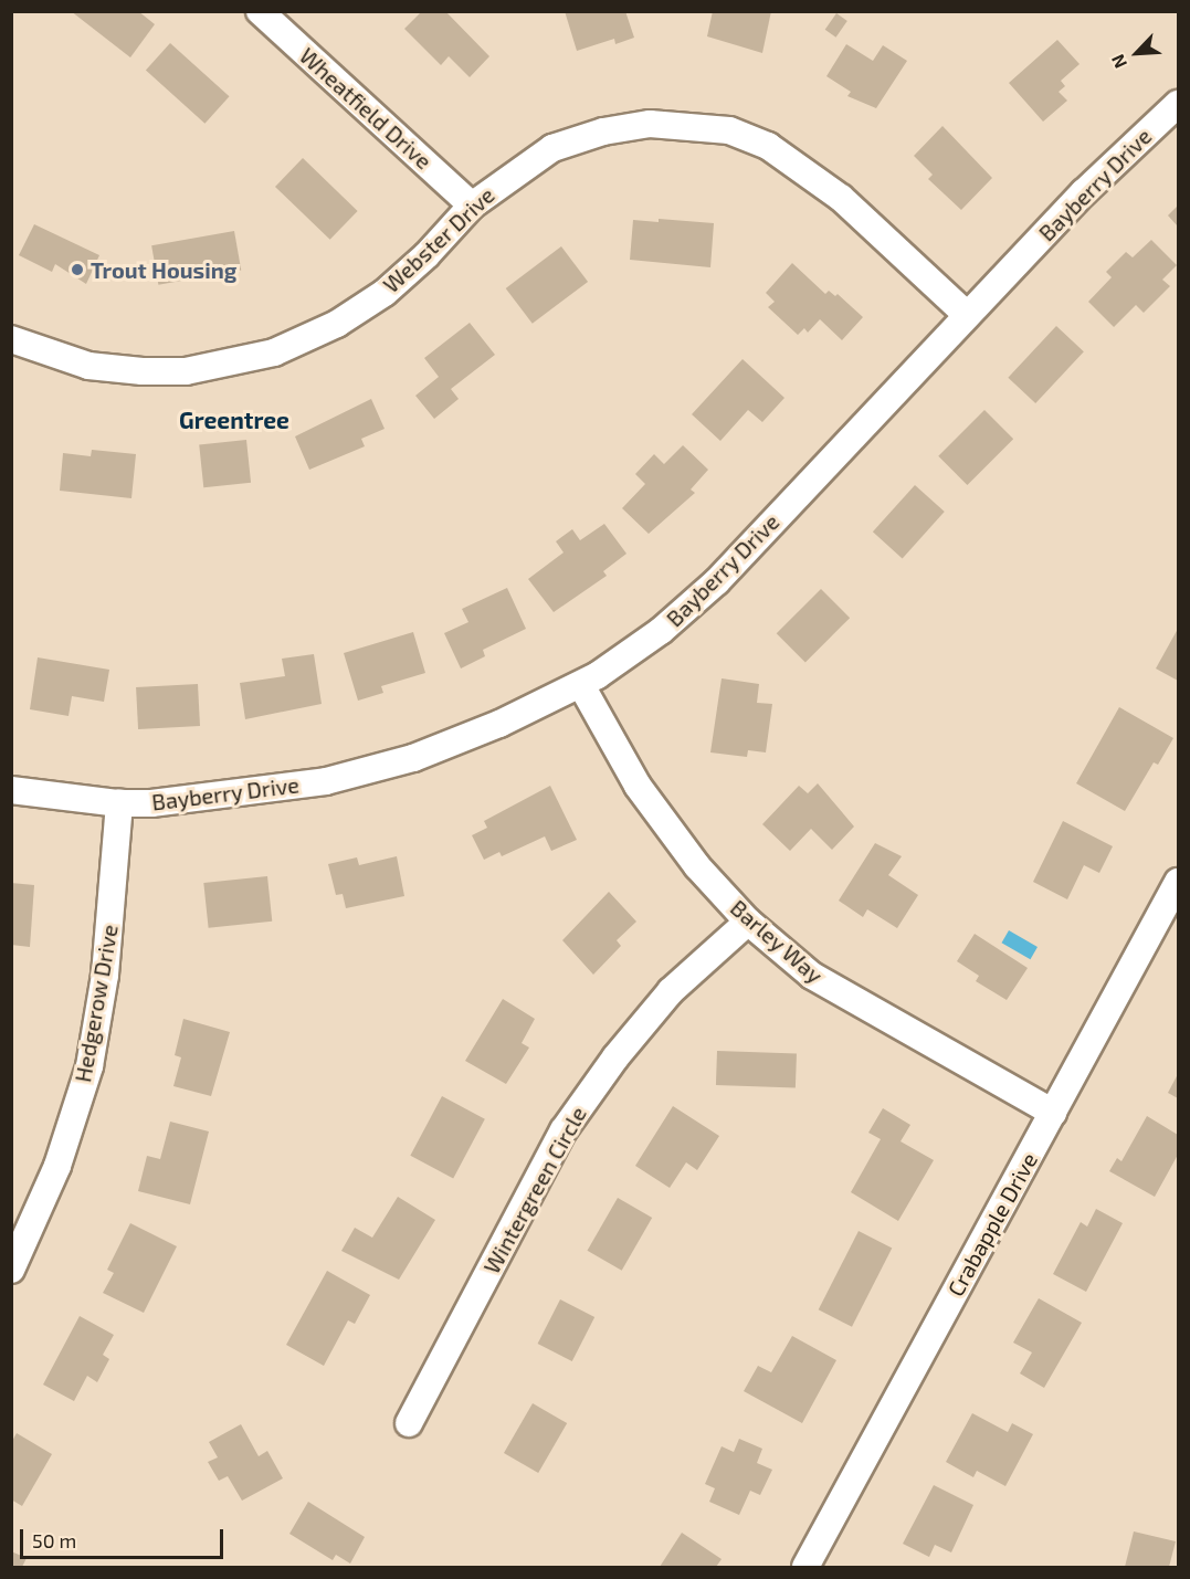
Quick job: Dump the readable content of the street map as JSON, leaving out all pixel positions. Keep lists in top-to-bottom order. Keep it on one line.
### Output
{"streets":{"street":["Wheatfield Drive","Bayberry Drive","Webster Drive","Barley Way","Hedgerow Drive","Wintergreen Circle","Crabapple Drive"]},"crossings":[["Wheatfield Drive","Webster Drive"],["Bayberry Drive","Webster Drive"],["Bayberry Drive","Barley Way"],["Bayberry Drive","Hedgerow Drive"],["Barley Way","Wintergreen Circle"],["Barley Way","Crabapple Drive"]],"districts":["Greentree"],"places":["Trout Housing"],"scale_bar":"50 m","north":"bottom left"}
